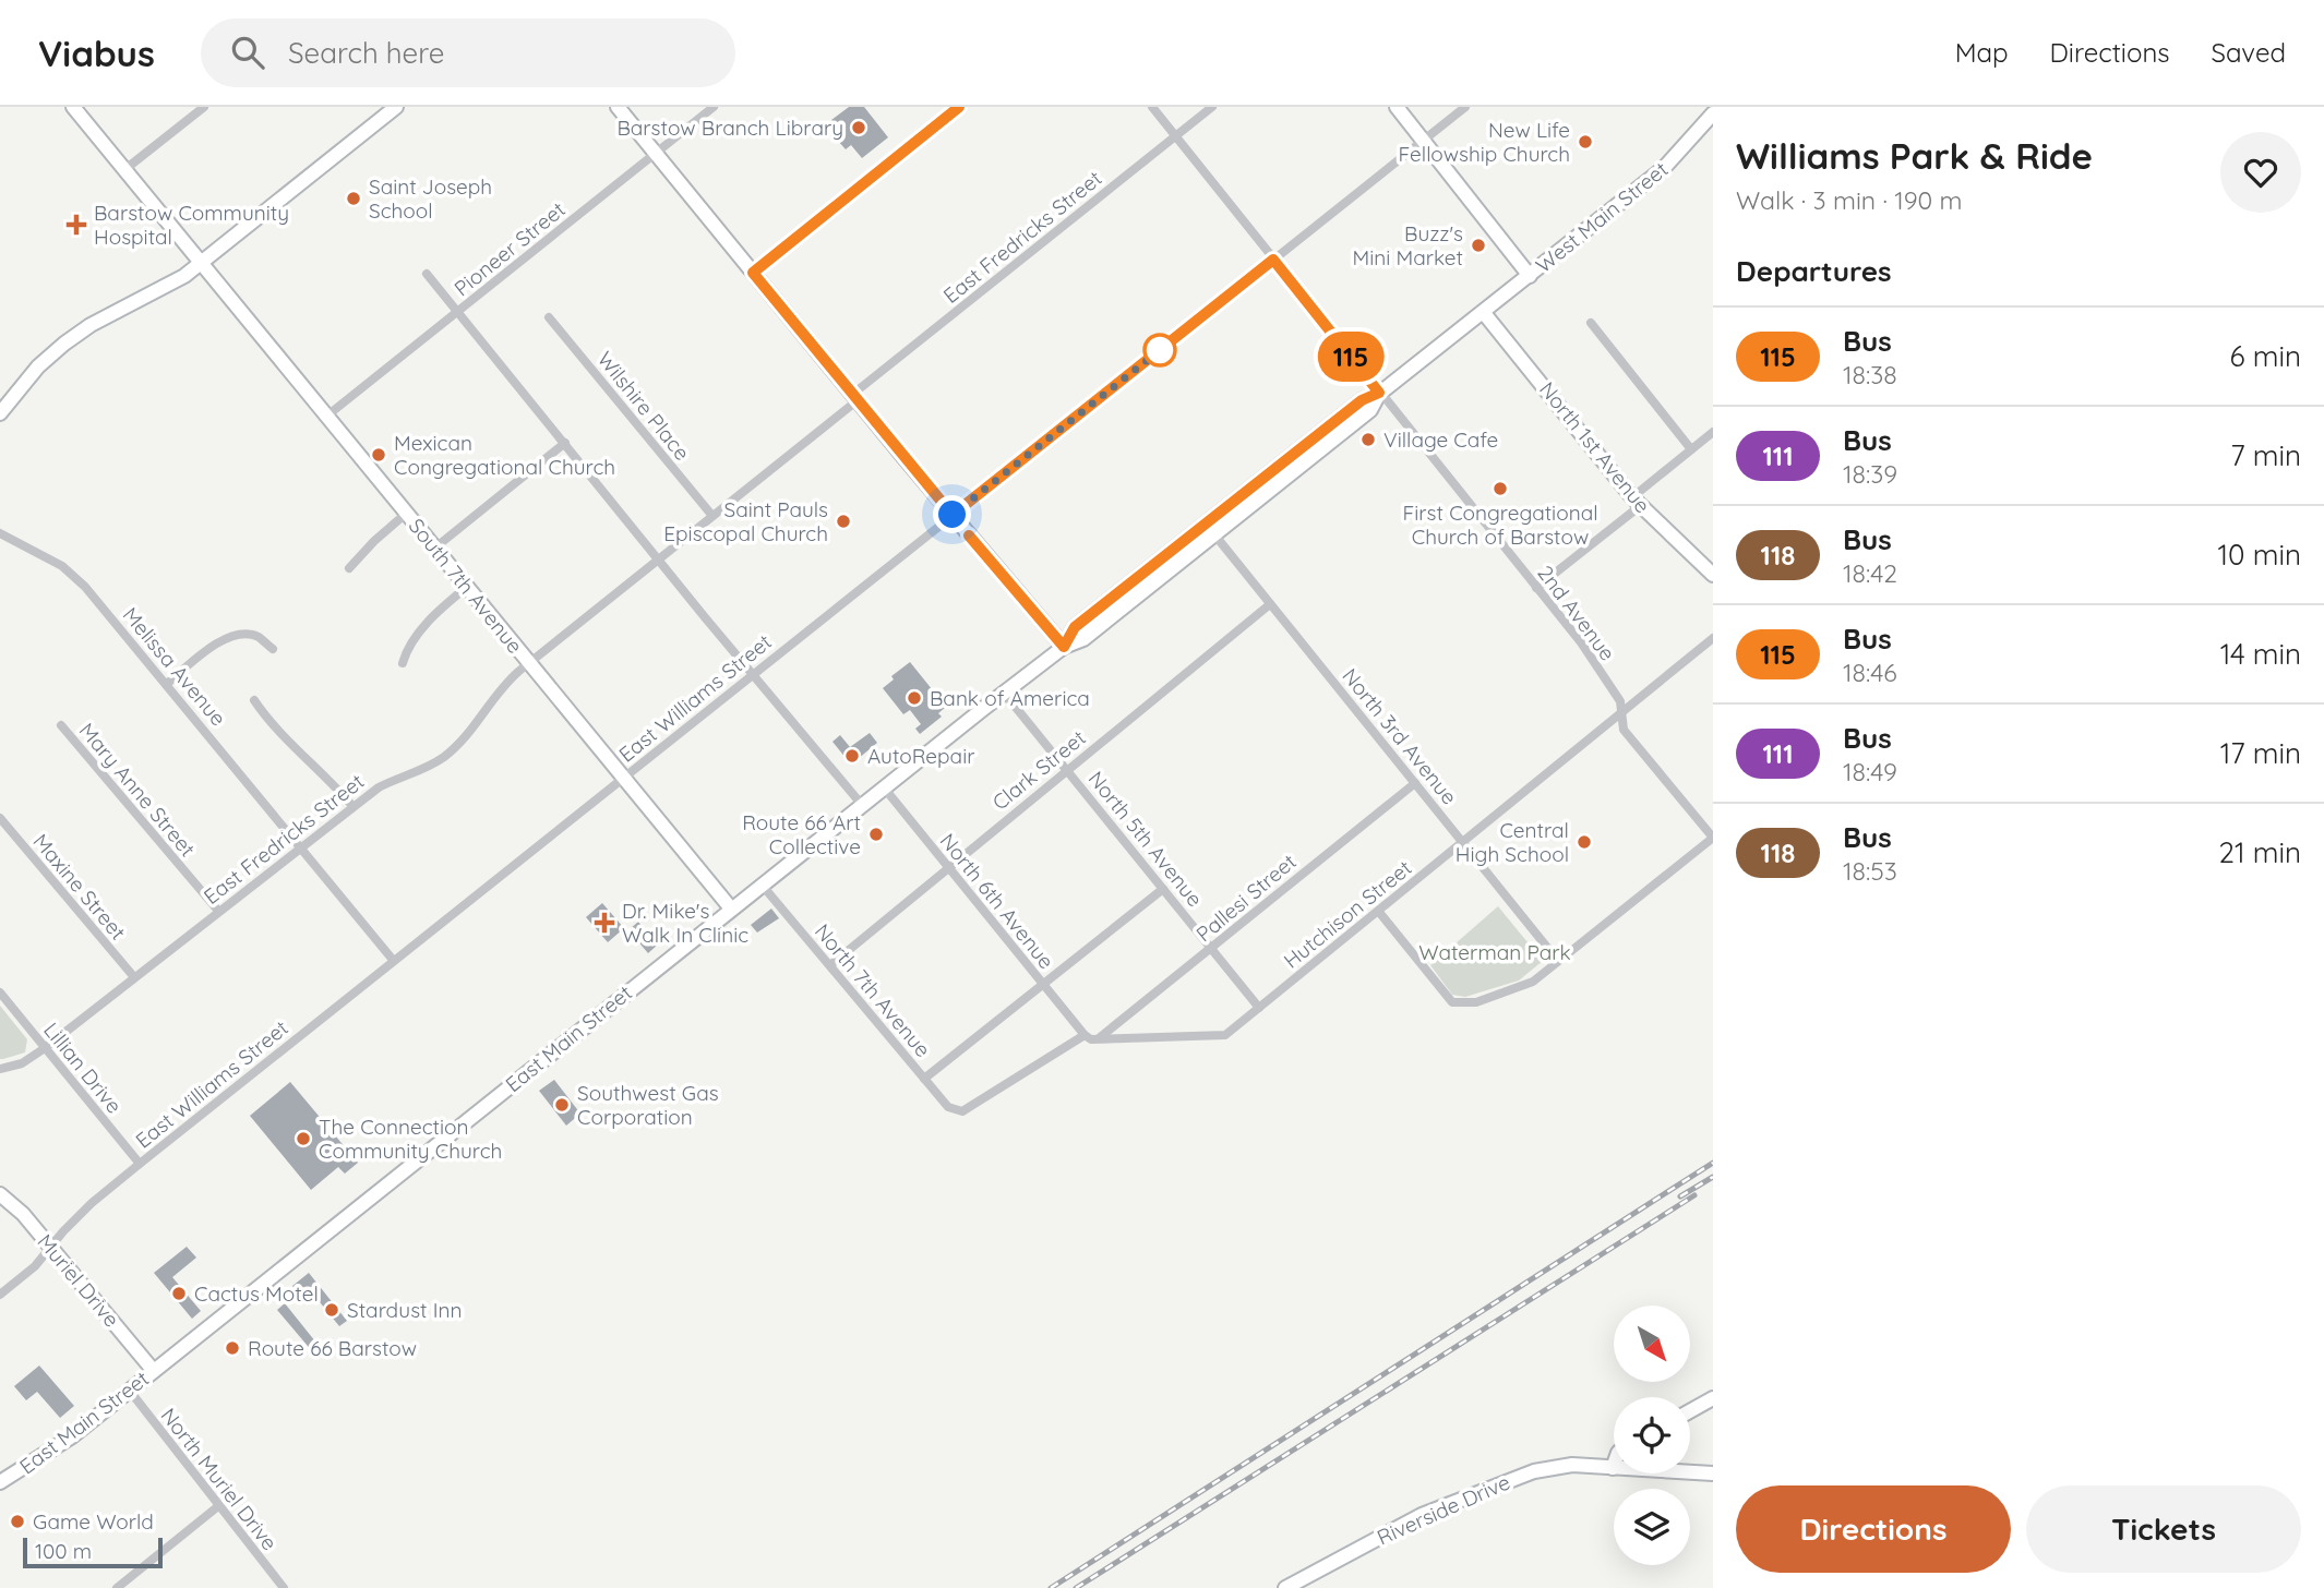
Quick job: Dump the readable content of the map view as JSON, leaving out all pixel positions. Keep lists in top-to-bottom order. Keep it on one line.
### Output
{"streets":{"main road":["West Main Street","North 1st Avenue","South 7th Avenue","East Main Street","Muriel Drive","Riverside Drive"],"street":["East Fredricks Street","Pioneer Street","Wilshire Place","2nd Avenue","Melissa Avenue","East Williams Street","North 3rd Avenue","Clark Street","Mary Anne Street","North 5th Avenue","Maxine Street","Pallesi Street","North 6th Avenue","Hutchison Street","North 7th Avenue","Lillian Drive","North Muriel Drive"]},"crossings":[["West Main Street","North 1st Avenue"],["West Main Street","East Main Street"],["East Fredricks Street","Wilshire Place"],["East Fredricks Street","South 7th Avenue"],["East Fredricks Street","2nd Avenue"],["East Fredricks Street","Melissa Avenue"],["East Fredricks Street","Mary Anne Street"],["East Fredricks Street","Maxine Street"],["East Fredricks Street","Lillian Drive"],["Pioneer Street","South 7th Avenue"],["North 1st Avenue","East Main Street"],["South 7th Avenue","East Williams Street"],["South 7th Avenue","East Main Street"],["2nd Avenue","East Williams Street"],["2nd Avenue","Hutchison Street"],["2nd Avenue","East Main Street"],["Melissa Avenue","East Williams Street"],["East Williams Street","Lillian Drive"],["East Williams Street","Muriel Drive"],["North 3rd Avenue","Clark Street"],["North 3rd Avenue","Pallesi Street"],["North 3rd Avenue","Hutchison Street"],["North 3rd Avenue","East Main Street"],["Clark Street","North 5th Avenue"],["Clark Street","North 6th Avenue"],["Clark Street","North 7th Avenue"],["North 5th Avenue","Pallesi Street"],["North 5th Avenue","Hutchison Street"],["North 5th Avenue","East Main Street"],["Pallesi Street","Hutchison Street"],["North 6th Avenue","Hutchison Street"],["North 6th Avenue","North 7th Avenue"],["North 6th Avenue","East Main Street"],["Hutchison Street","North 7th Avenue"],["North 7th Avenue","East Main Street"],["East Main Street","Muriel Drive"],["East Main Street","North Muriel Drive"]],"parks":["Waterman Park"],"places":{"other":["Barstow Branch Library","New Life Fellowship Church","Saint Joseph School","Buzz's Mini Market","Village Cafe","Mexican Congregational Church","First Congregational Church of Barstow","Saint Pauls Episcopal Church","Bank of America","AutoRepair","Route 66 Art Collective","Central High School","Southwest Gas Corporation","The Connection Community Church","Cactus Motel","Stardust Inn","Route 66 Barstow","Game World"],"health":["Barstow Community Hospital","Dr. Mike's Walk In Clinic"]},"lines":["bus line 115"],"scale_bar":"100 m","north":"bottom right","page":{"header":"Viabus","search":"Search here","nav":["Map","Directions","Saved"],"on_map":"115","heading":[["Williams Park & Ride","Walk · 3 min · 190 m"],"Departures"],"list":[{"mark":"115","name":"Bus","note":"18:38","value":"6 min"},{"mark":"111","name":"Bus","note":"18:39","value":"7 min"},{"mark":"118","name":"Bus","note":"18:42","value":"10 min"},{"mark":"115","name":"Bus","note":"18:46","value":"14 min"},{"mark":"111","name":"Bus","note":"18:49","value":"17 min"},{"mark":"118","name":"Bus","note":"18:53","value":"21 min"}],"buttons":["Directions","Tickets"],"scale":"100 m"}}
